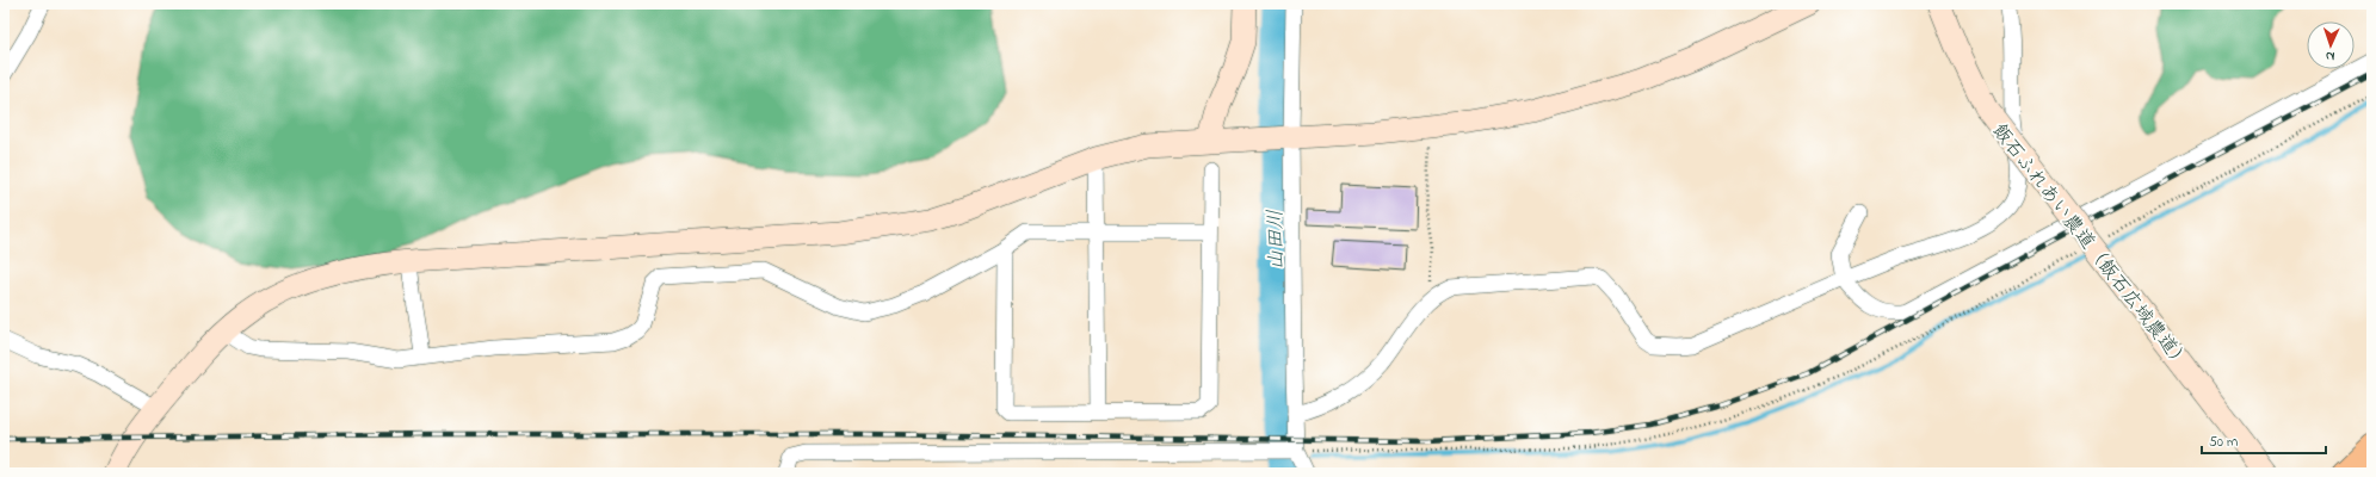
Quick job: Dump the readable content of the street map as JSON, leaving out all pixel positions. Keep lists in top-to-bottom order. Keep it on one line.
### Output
{"streets":{"street":["飯石ふれあい農道（飯石広域農道）"]},"water":["山田川"],"scale_bar":"50 m","north":"bottom"}
